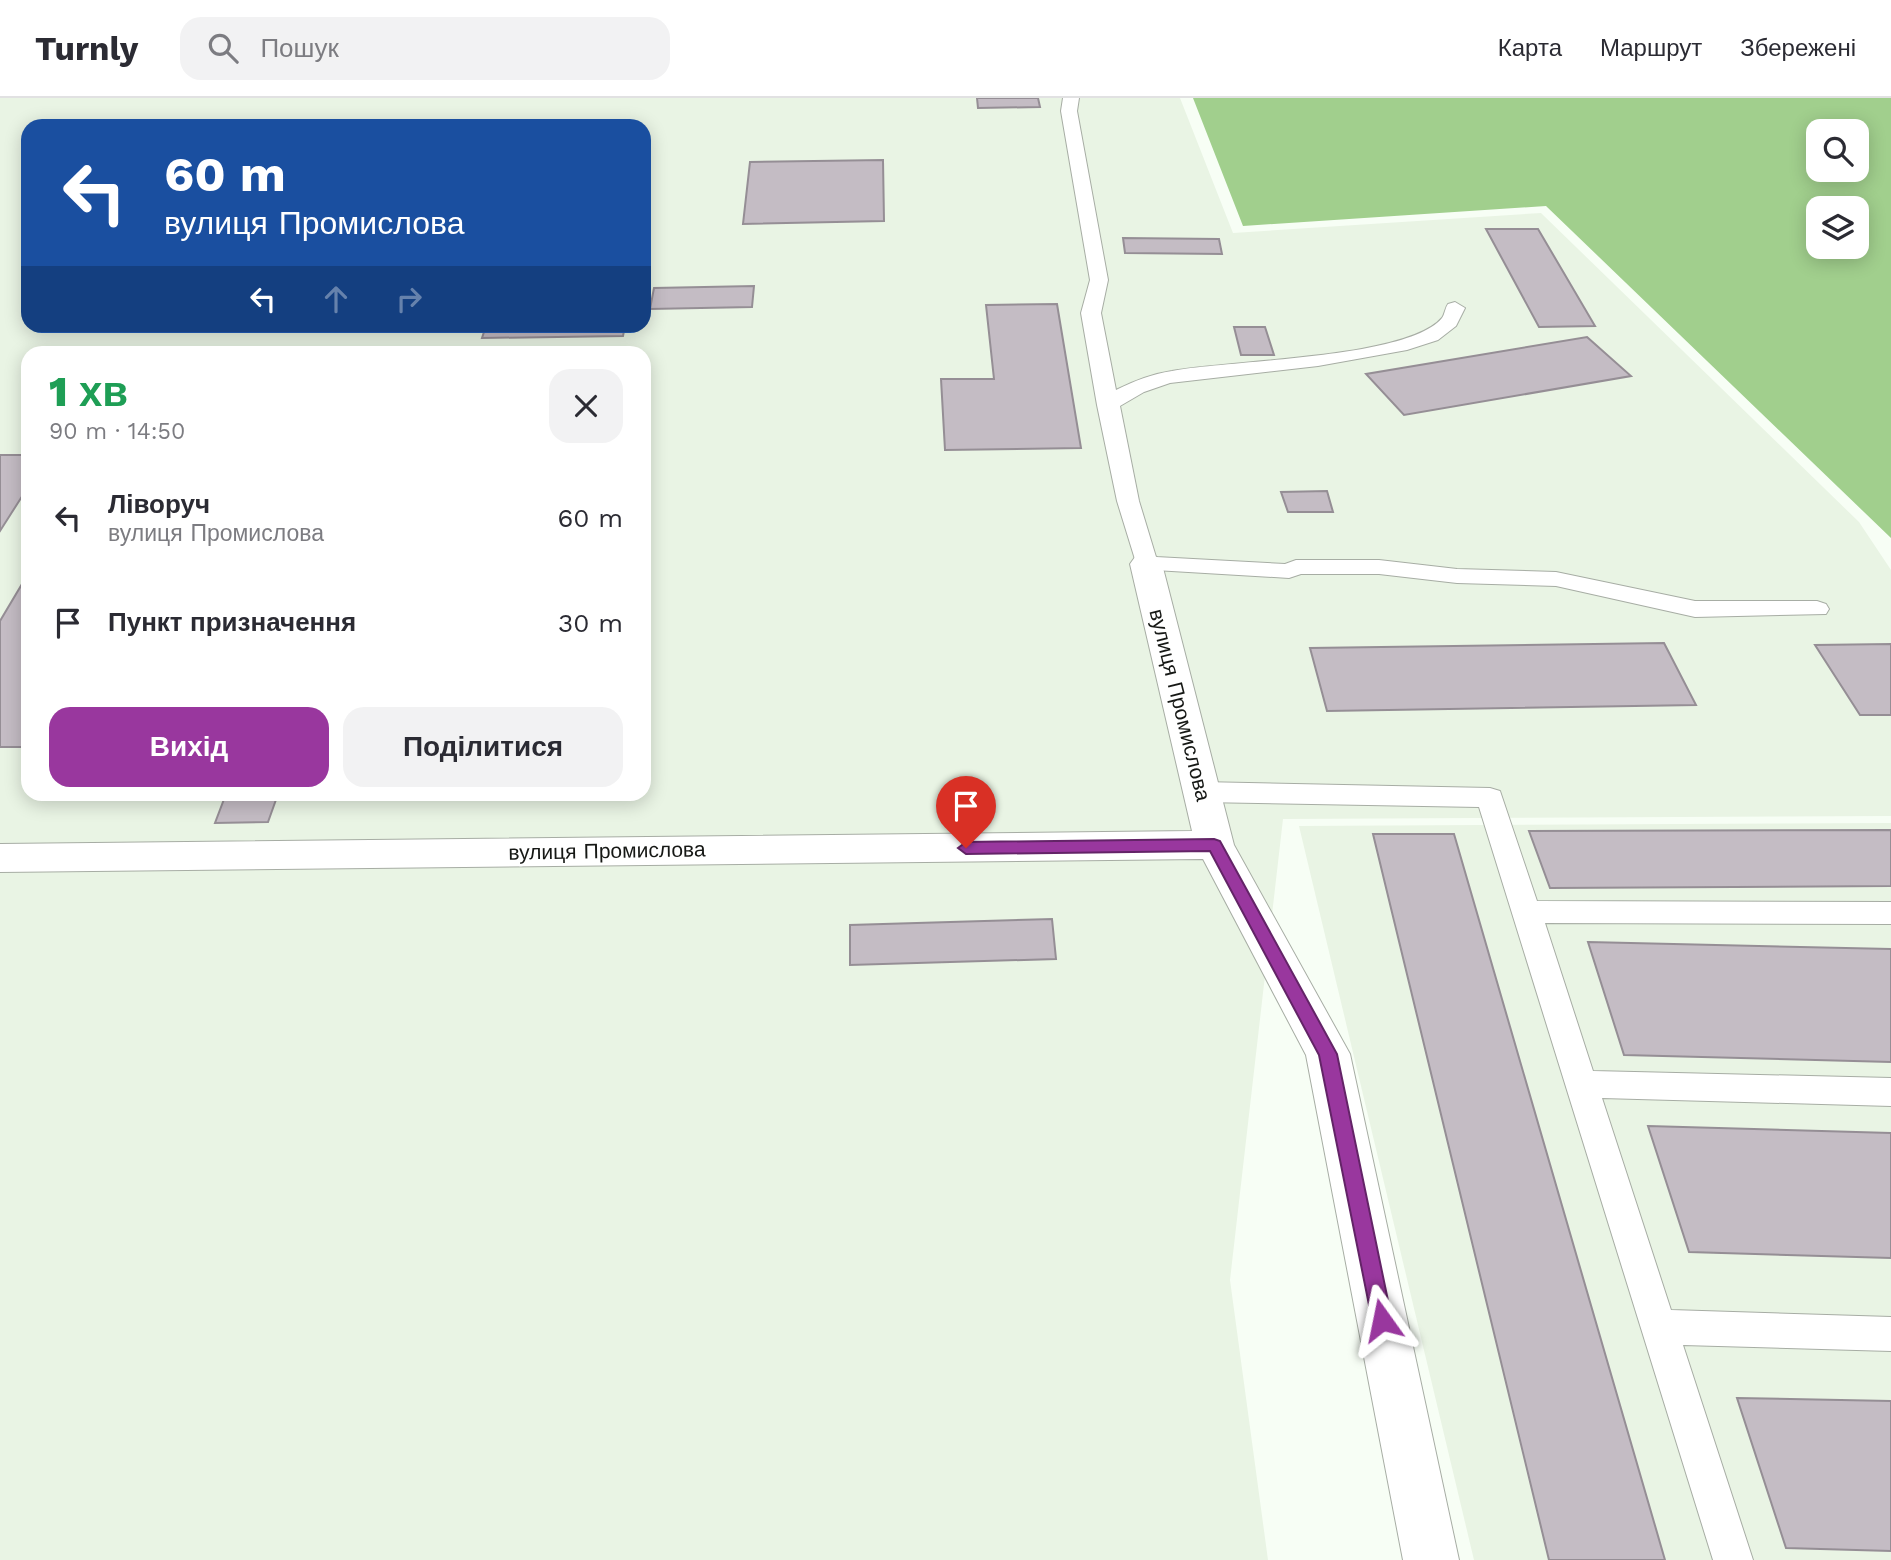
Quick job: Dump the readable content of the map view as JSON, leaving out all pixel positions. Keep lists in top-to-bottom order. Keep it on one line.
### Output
{"streets":{"street":["вулиця Промислова"]},"page":{"header":"Turnly","search":"Пошук","nav":["Карта","Маршрут","Збережені"],"turn":["60 m","вулиця Промислова"],"heading":["1 хв","90 m · 14:50"],"list":[{"name":"Ліворуч","note":"вулиця Промислова","value":"60 m"},{"name":"Пункт призначення","value":"30 m"}],"buttons":["Вихід","Поділитися"]}}
